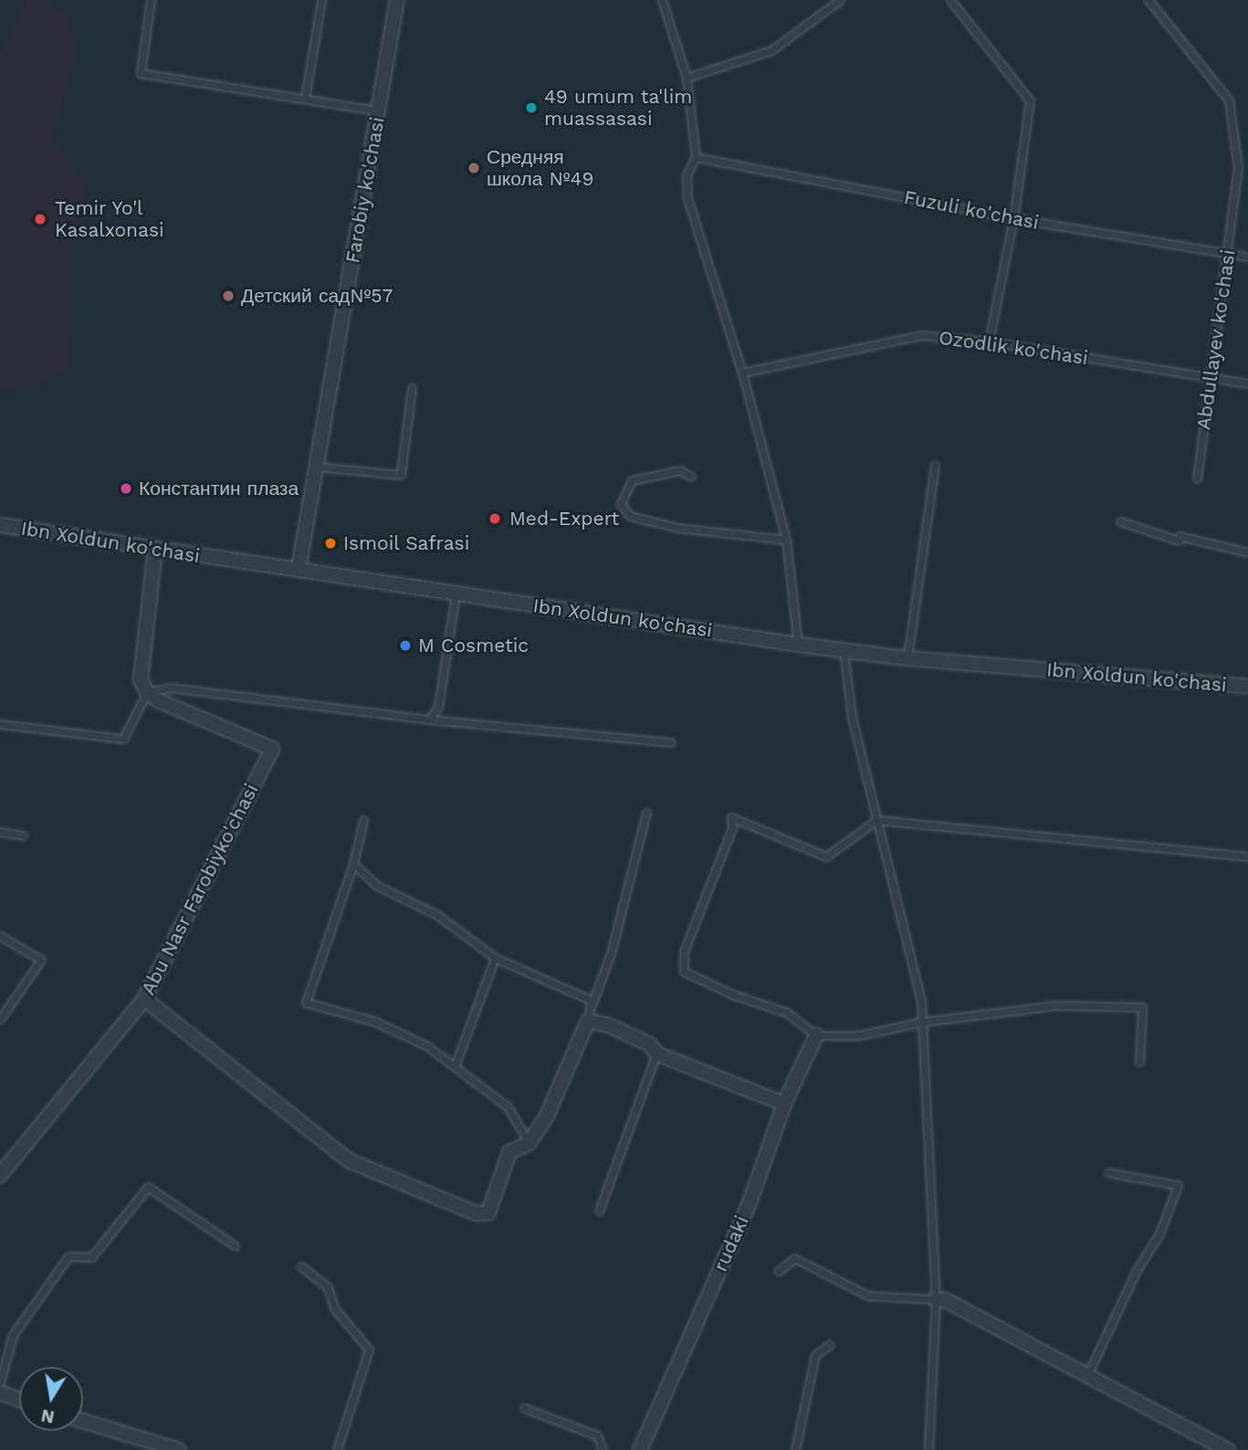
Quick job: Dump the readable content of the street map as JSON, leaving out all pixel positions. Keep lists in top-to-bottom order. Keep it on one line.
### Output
{"streets":{"street":["Farobiy ko'chasi","Ibn Xoldun ko'chasi","Abu Nasr Farobiyko'chasi","rudaki"],"lane":["Fuzuli ko'chasi","Abdullayev ko'chasi","Ozodlik ko'chasi"]},"crossings":[["Farobiy ko'chasi","Ibn Xoldun ko'chasi"],["Fuzuli ko'chasi","Abdullayev ko'chasi"],["Abdullayev ko'chasi","Ozodlik ko'chasi"]],"places":["49 umum ta'lim muassasasi","Средняя школа №49","Temir Yo'l Kasalxonasi","Детский сад№57","Константин плаза","Med-Expert","Ismoil Safrasi","M Cosmetic"],"north":"bottom"}
